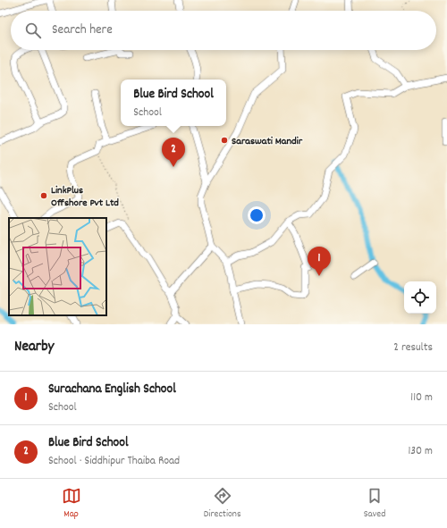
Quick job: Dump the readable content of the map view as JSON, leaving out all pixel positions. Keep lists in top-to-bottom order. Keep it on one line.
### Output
{"places":["Saraswati Mandir","LinkPlus Offshore Pvt Ltd"],"page":{"search":"Search here","popup":["Blue Bird School","School"],"pins":["2","1"],"heading":["Nearby","2 results"],"list":[{"mark":"1","name":"Surachana English School","note":"School","value":"110 m"},{"mark":"2","name":"Blue Bird School","note":"School · Siddhipur Thaiba Road","value":"130 m"}],"nav":["Map","Directions","Saved"]}}
